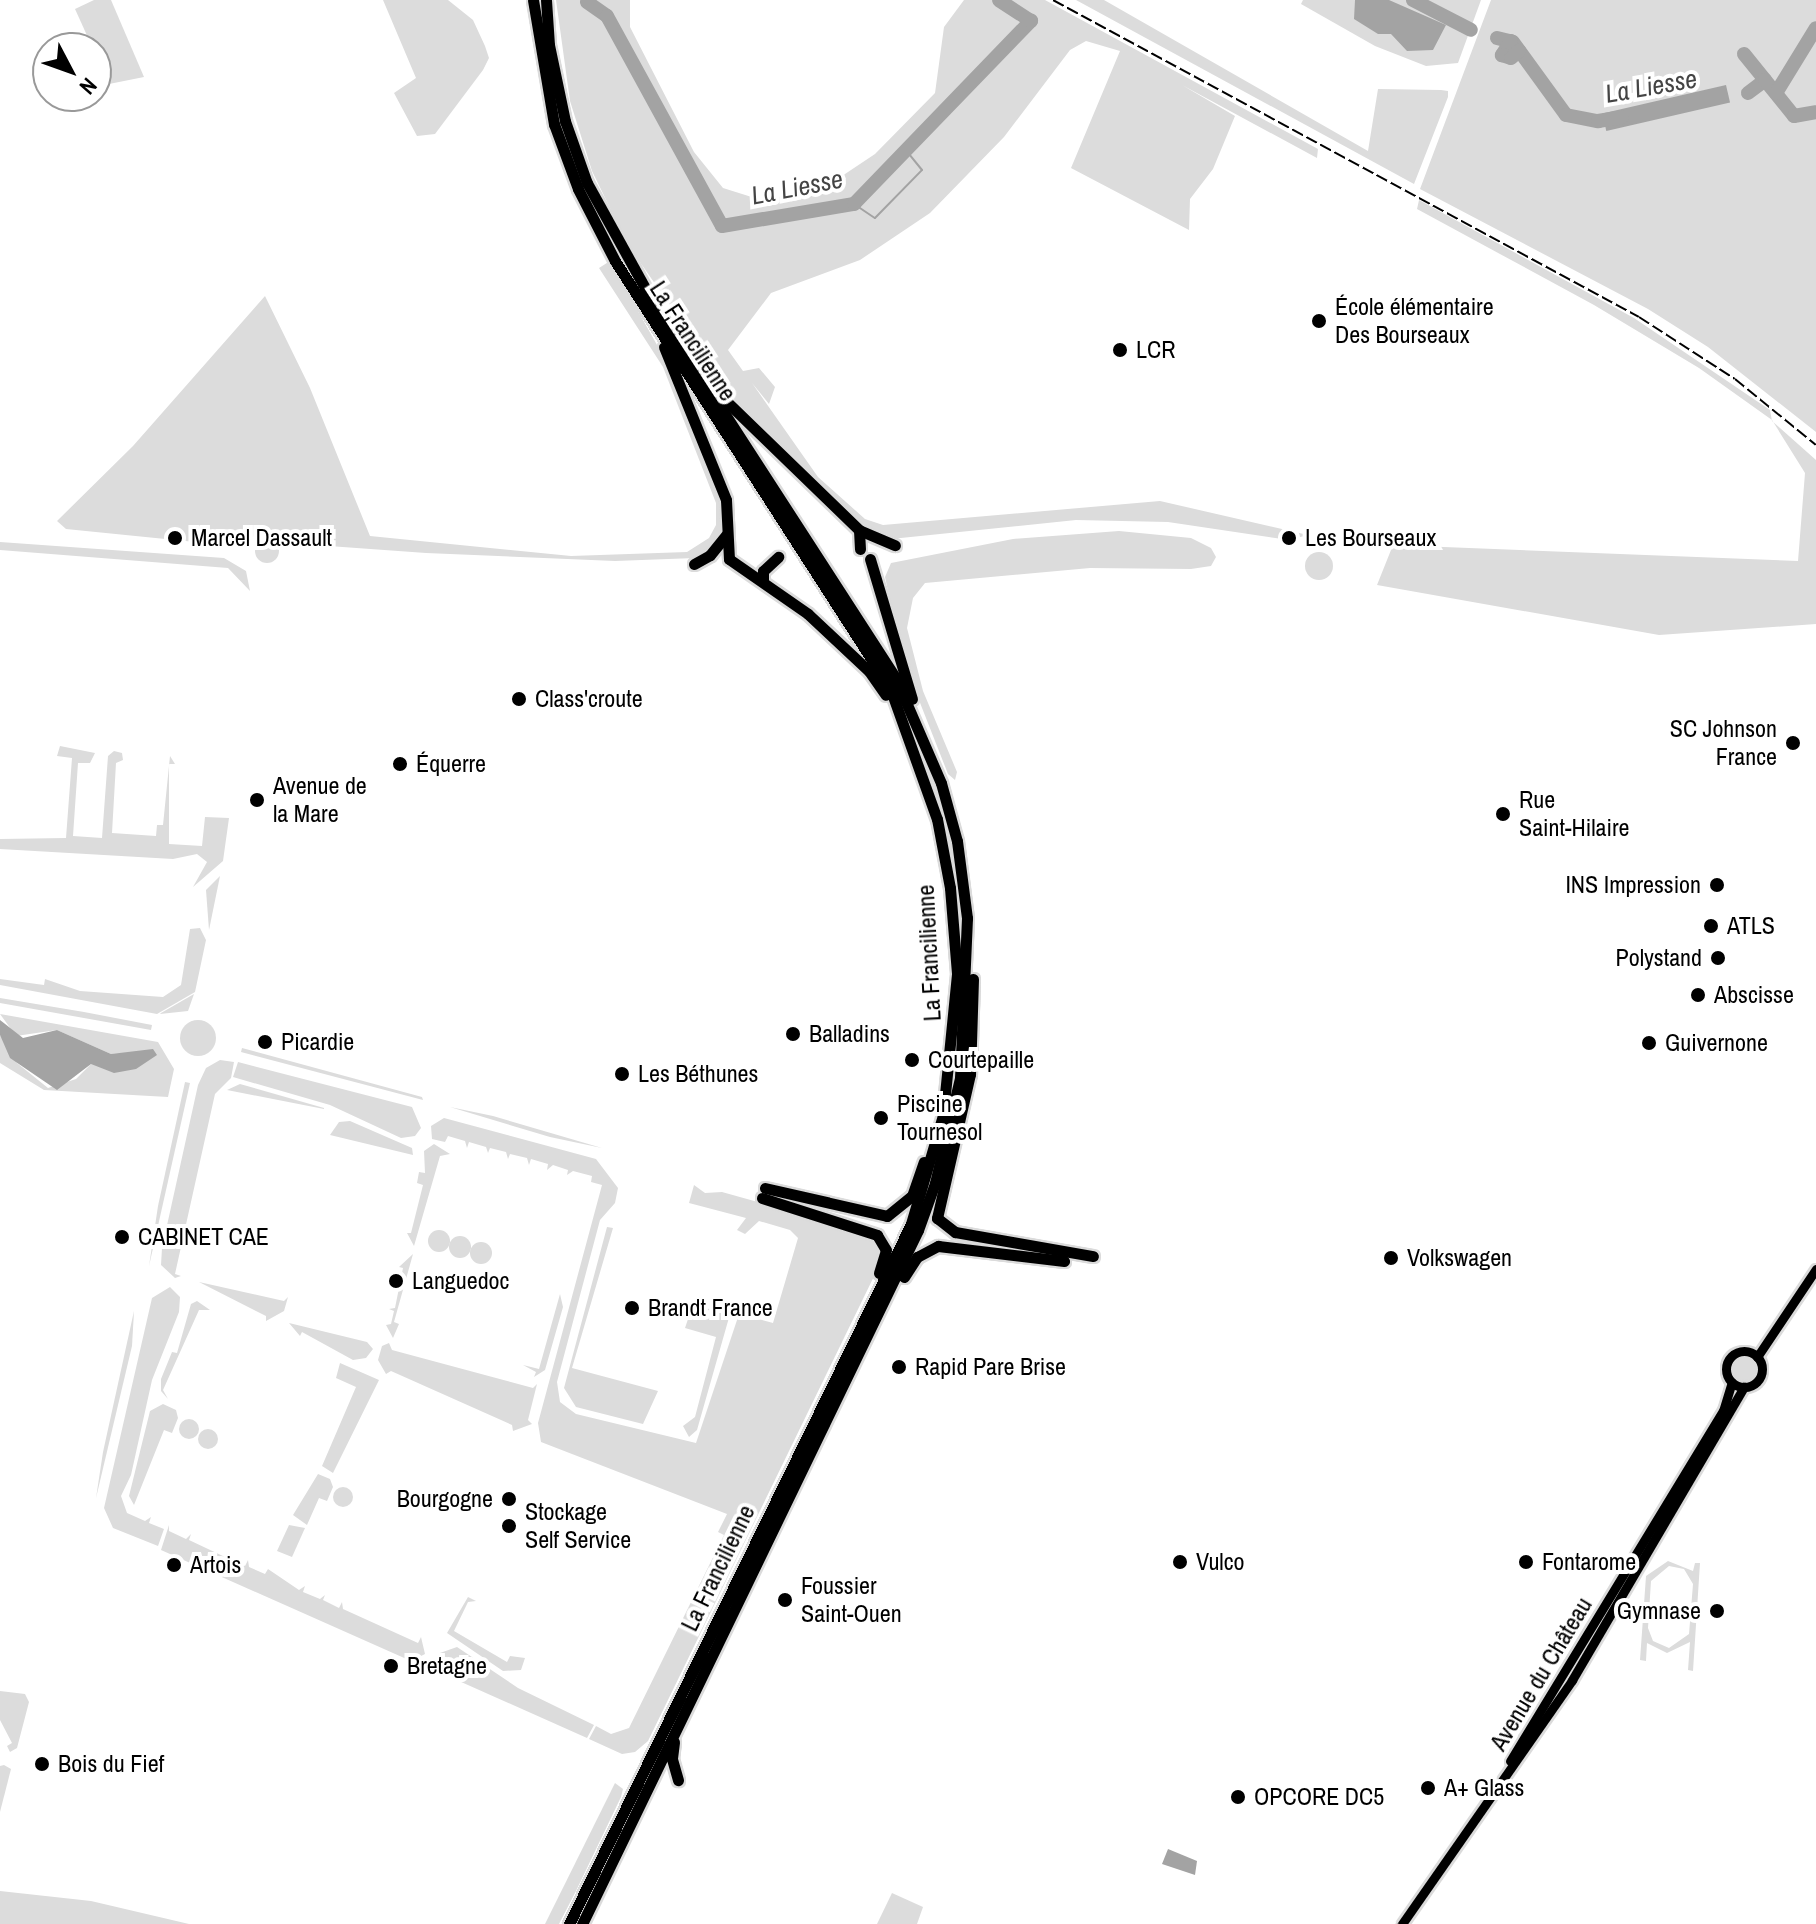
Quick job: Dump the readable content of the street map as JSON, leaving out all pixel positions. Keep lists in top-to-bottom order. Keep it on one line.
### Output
{"streets":{"highway":["La Francilienne"],"main road":["Avenue du Château"]},"water":["La Liesse"],"places":["École élémentaire Des Bourseaux","LCR","Marcel Dassault","Les Bourseaux","Class'croute","SC Johnson France","Équerre","Avenue de la Mare","Rue Saint-Hilaire","INS Impression","ATLS","Polystand","Abscisse","Balladins","Picardie","Guivernone","Courtepaille","Les Béthunes","Piscine Tournesol","CABINET CAE","Volkswagen","Languedoc","Brandt France","Rapid Pare Brise","Bourgogne","Stockage Self Service","Vulco","Fontarome","Artois","Foussier Saint-Ouen","Gymnase","Bretagne","Bois du Fief","A+ Glass","OPCORE DC5"],"north":"bottom right"}
